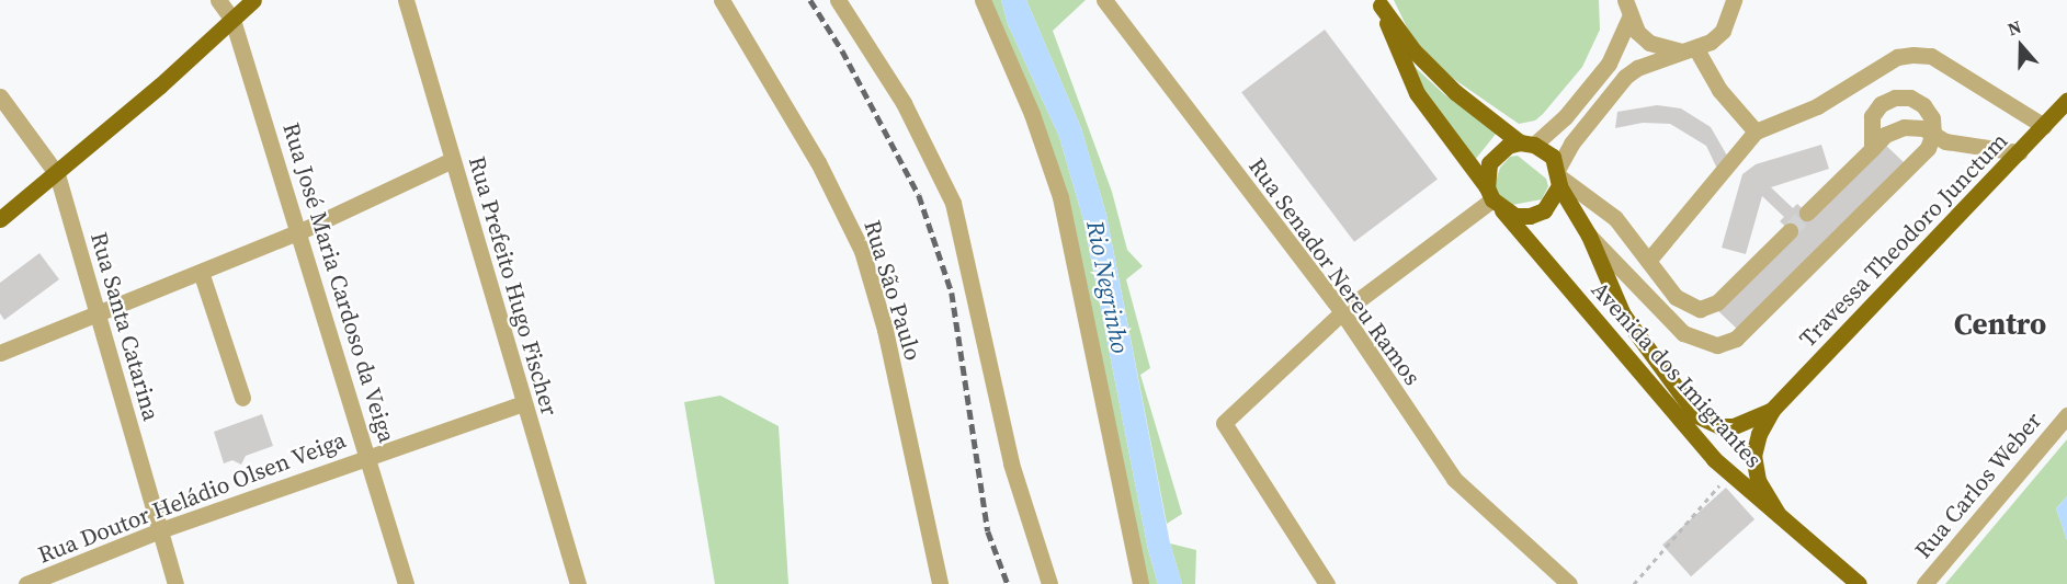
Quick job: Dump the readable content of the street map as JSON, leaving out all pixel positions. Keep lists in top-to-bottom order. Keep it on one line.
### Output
{"streets":{"main road":["Travessa Theodoro Junctum","Avenida dos Imigrantes"],"street":["Rua Senador Nereu Ramos","Rua José Maria Cardoso da Veiga","Rua Prefeito Hugo Fischer","Rua São Paulo","Rua Santa Catarina","Rua Carlos Weber","Rua Doutor Heládio Olsen Veiga"]},"crossings":[["Travessa Theodoro Junctum","Avenida dos Imigrantes"],["Rua José Maria Cardoso da Veiga","Rua Doutor Heládio Olsen Veiga"],["Rua Prefeito Hugo Fischer","Rua Doutor Heládio Olsen Veiga"],["Rua Santa Catarina","Rua Doutor Heládio Olsen Veiga"]],"districts":["Centro"],"water":["Rio Negrinho"],"north":"top"}
